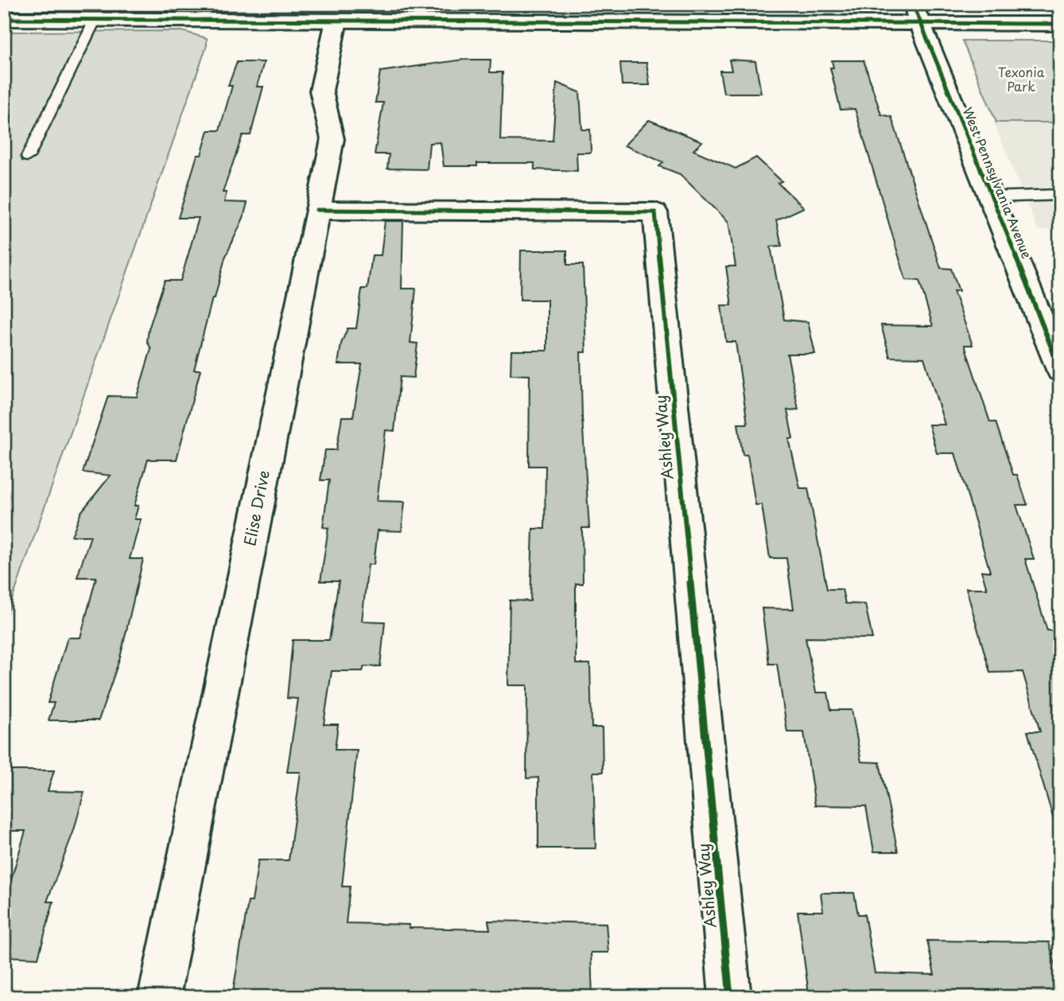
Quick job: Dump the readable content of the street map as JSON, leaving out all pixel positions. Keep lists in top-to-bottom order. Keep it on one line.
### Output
{"streets":{"street":["West Pennsylvania Avenue","Ashley Way","Elise Drive"]},"crossings":[["Ashley Way","Elise Drive"]],"parks":["Texonia Park"]}
